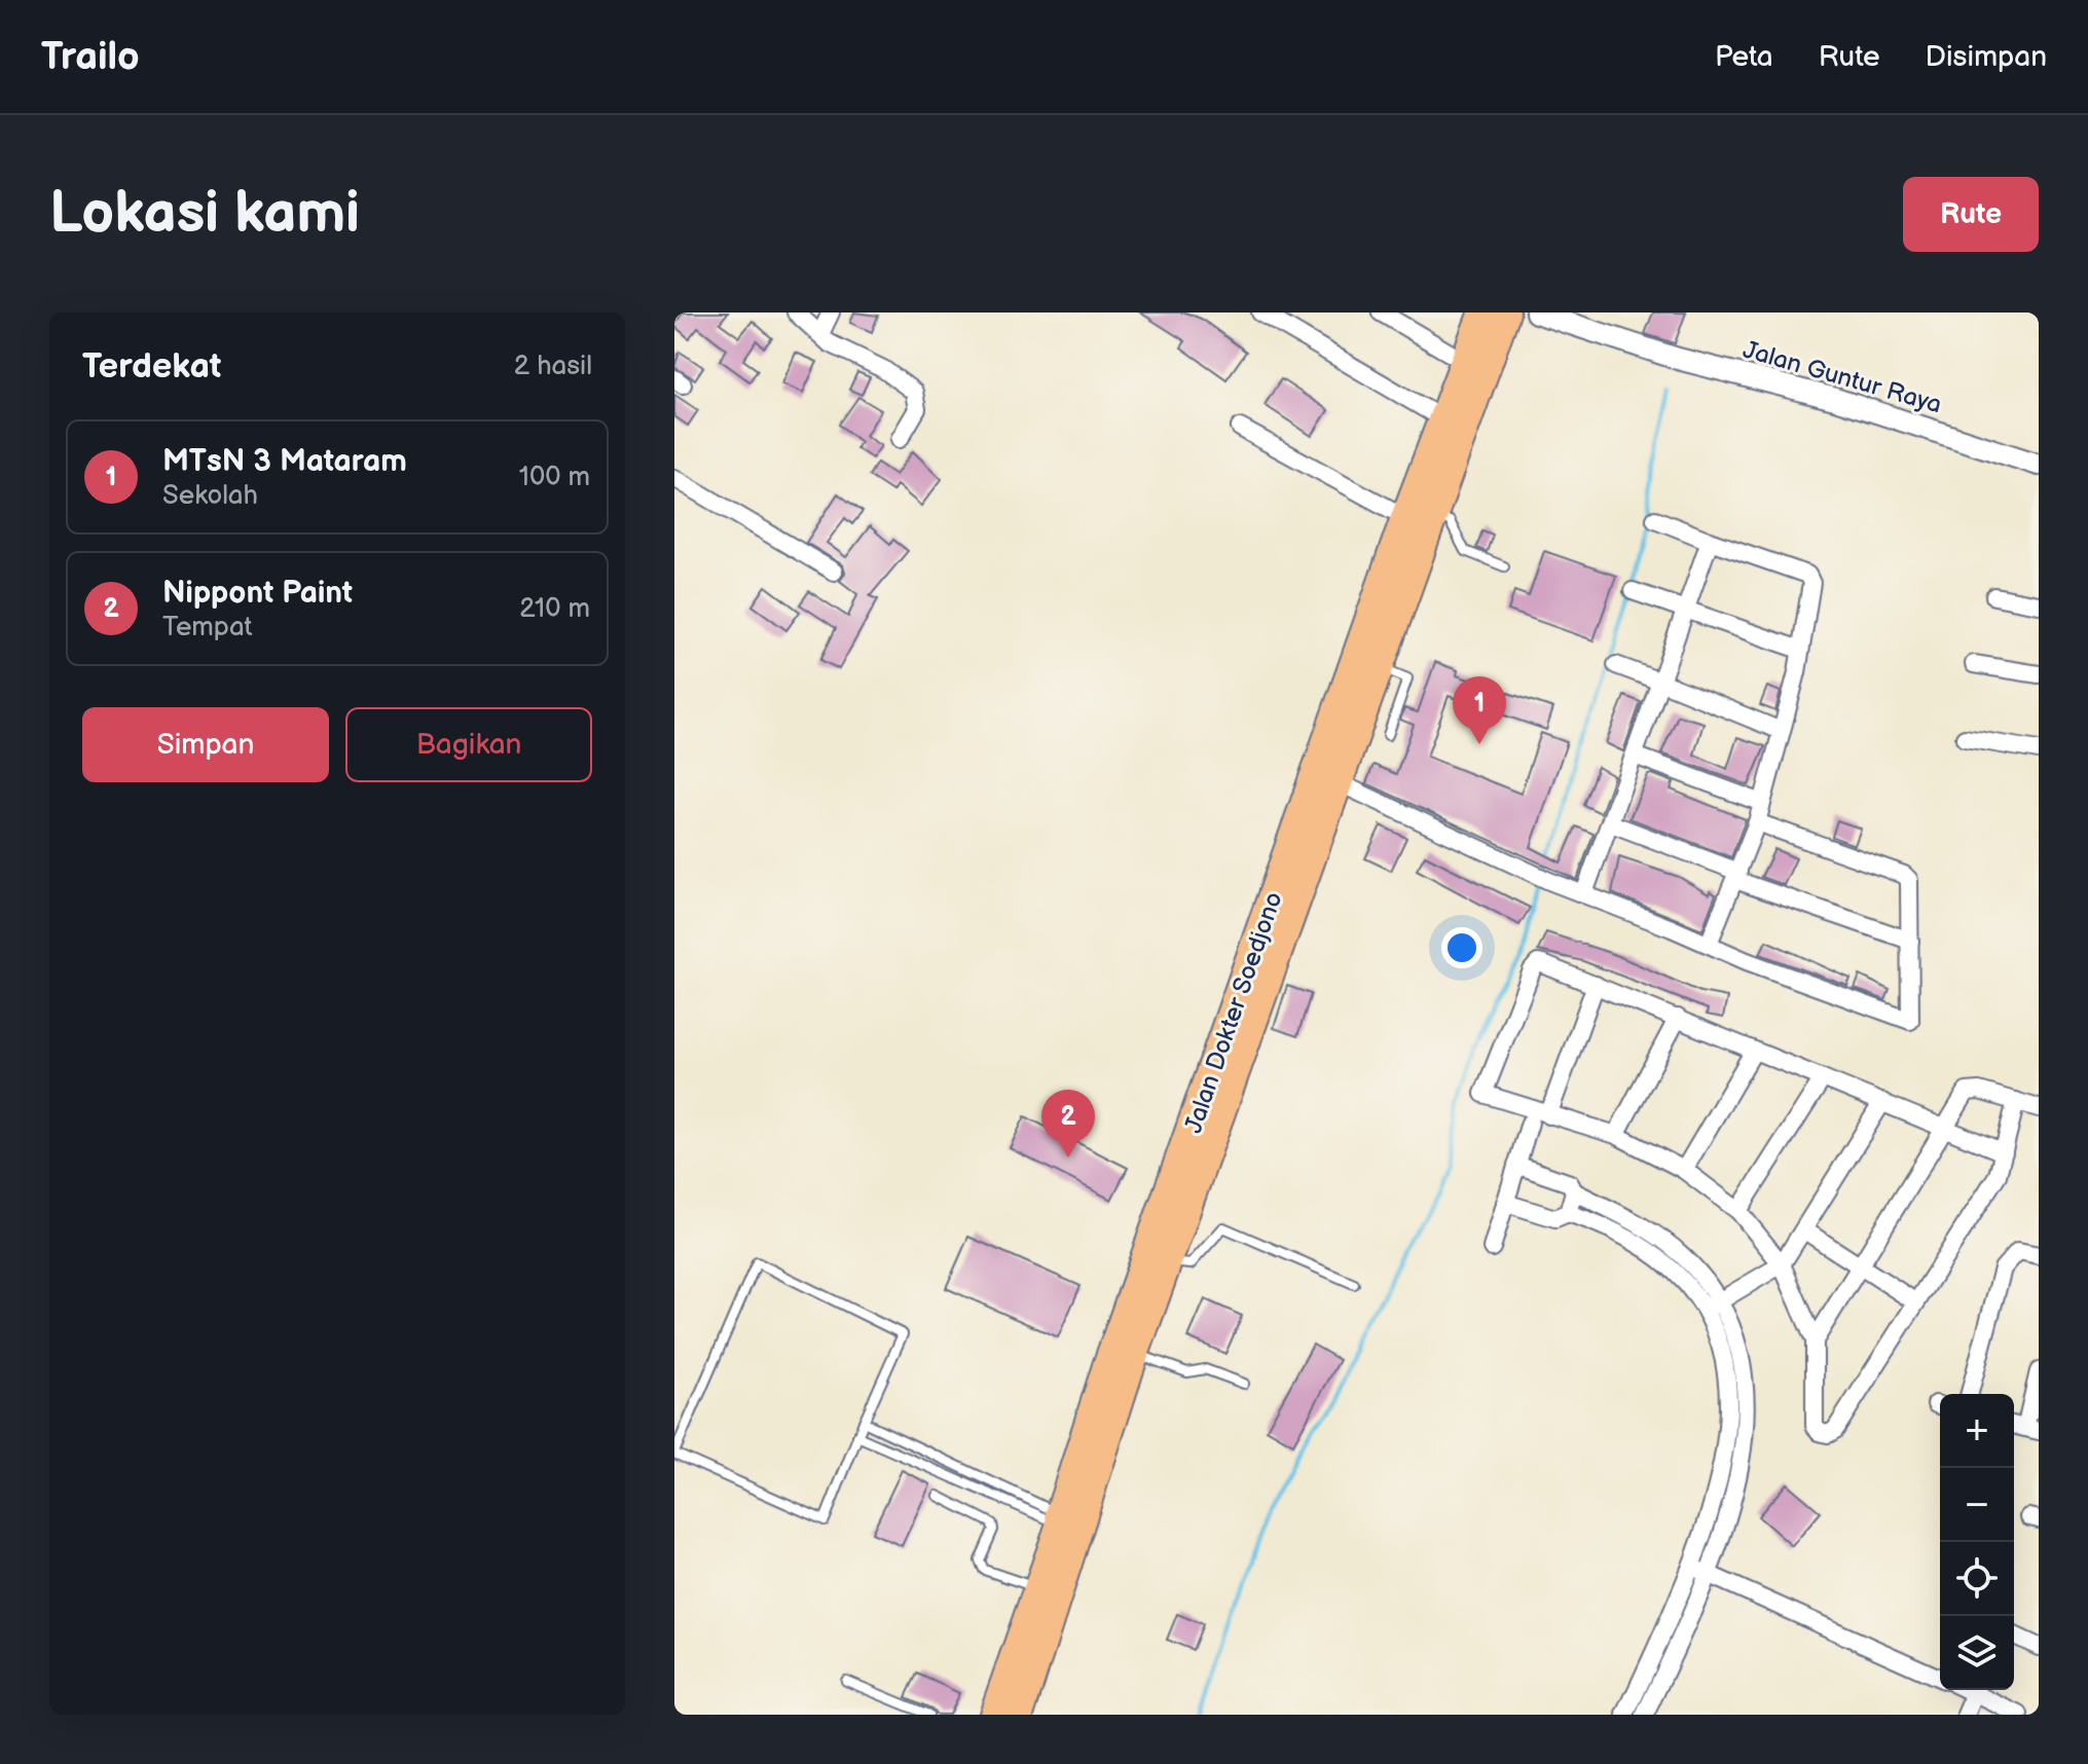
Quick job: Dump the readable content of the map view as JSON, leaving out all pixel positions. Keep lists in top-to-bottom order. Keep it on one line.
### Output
{"streets":{"highway":["Jalan Dokter Soedjono"],"street":["Jalan Guntur Raya"]},"page":{"header":"Trailo","nav":["Peta","Rute","Disimpan"],"buttons":["Rute",["Simpan","Bagikan"]],"title":"Lokasi kami","heading":["Terdekat","2 hasil"],"list":[{"mark":"1","name":"MTsN 3 Mataram","note":"Sekolah","value":"100 m"},{"mark":"2","name":"Nippont Paint","note":"Tempat","value":"210 m"}],"pins":["1","2"],"map_buttons":["+","−"]}}
